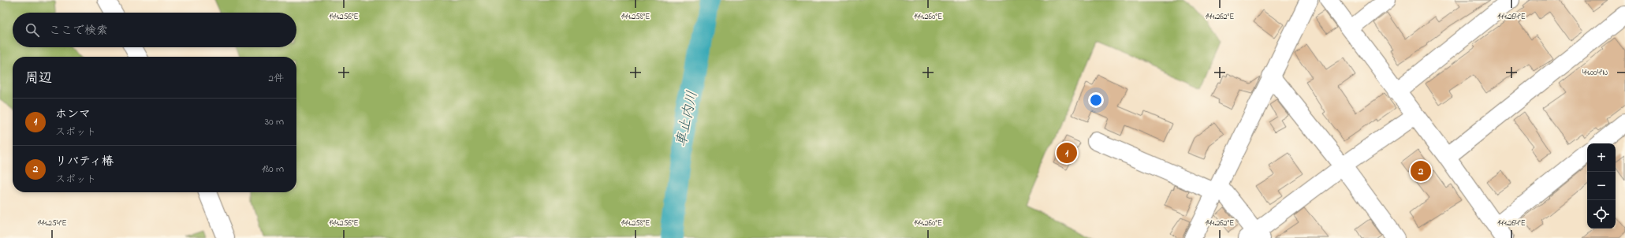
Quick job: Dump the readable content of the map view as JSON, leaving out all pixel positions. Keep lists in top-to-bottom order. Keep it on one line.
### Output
{"water":["車止内川"],"page":{"search":"ここで検索","heading":["周辺","2件"],"list":[{"mark":"1","name":"ホンマ","note":"スポット","value":"30 m"},{"mark":"2","name":"リバティ椿","note":"スポット","value":"180 m"}],"pins":["1","2"],"map_buttons":["+","−"]},"coordinates":["144.256°E","144.258°E","144.260°E","144.262°E","144.264°E","44.004°N","144.254°E"]}
